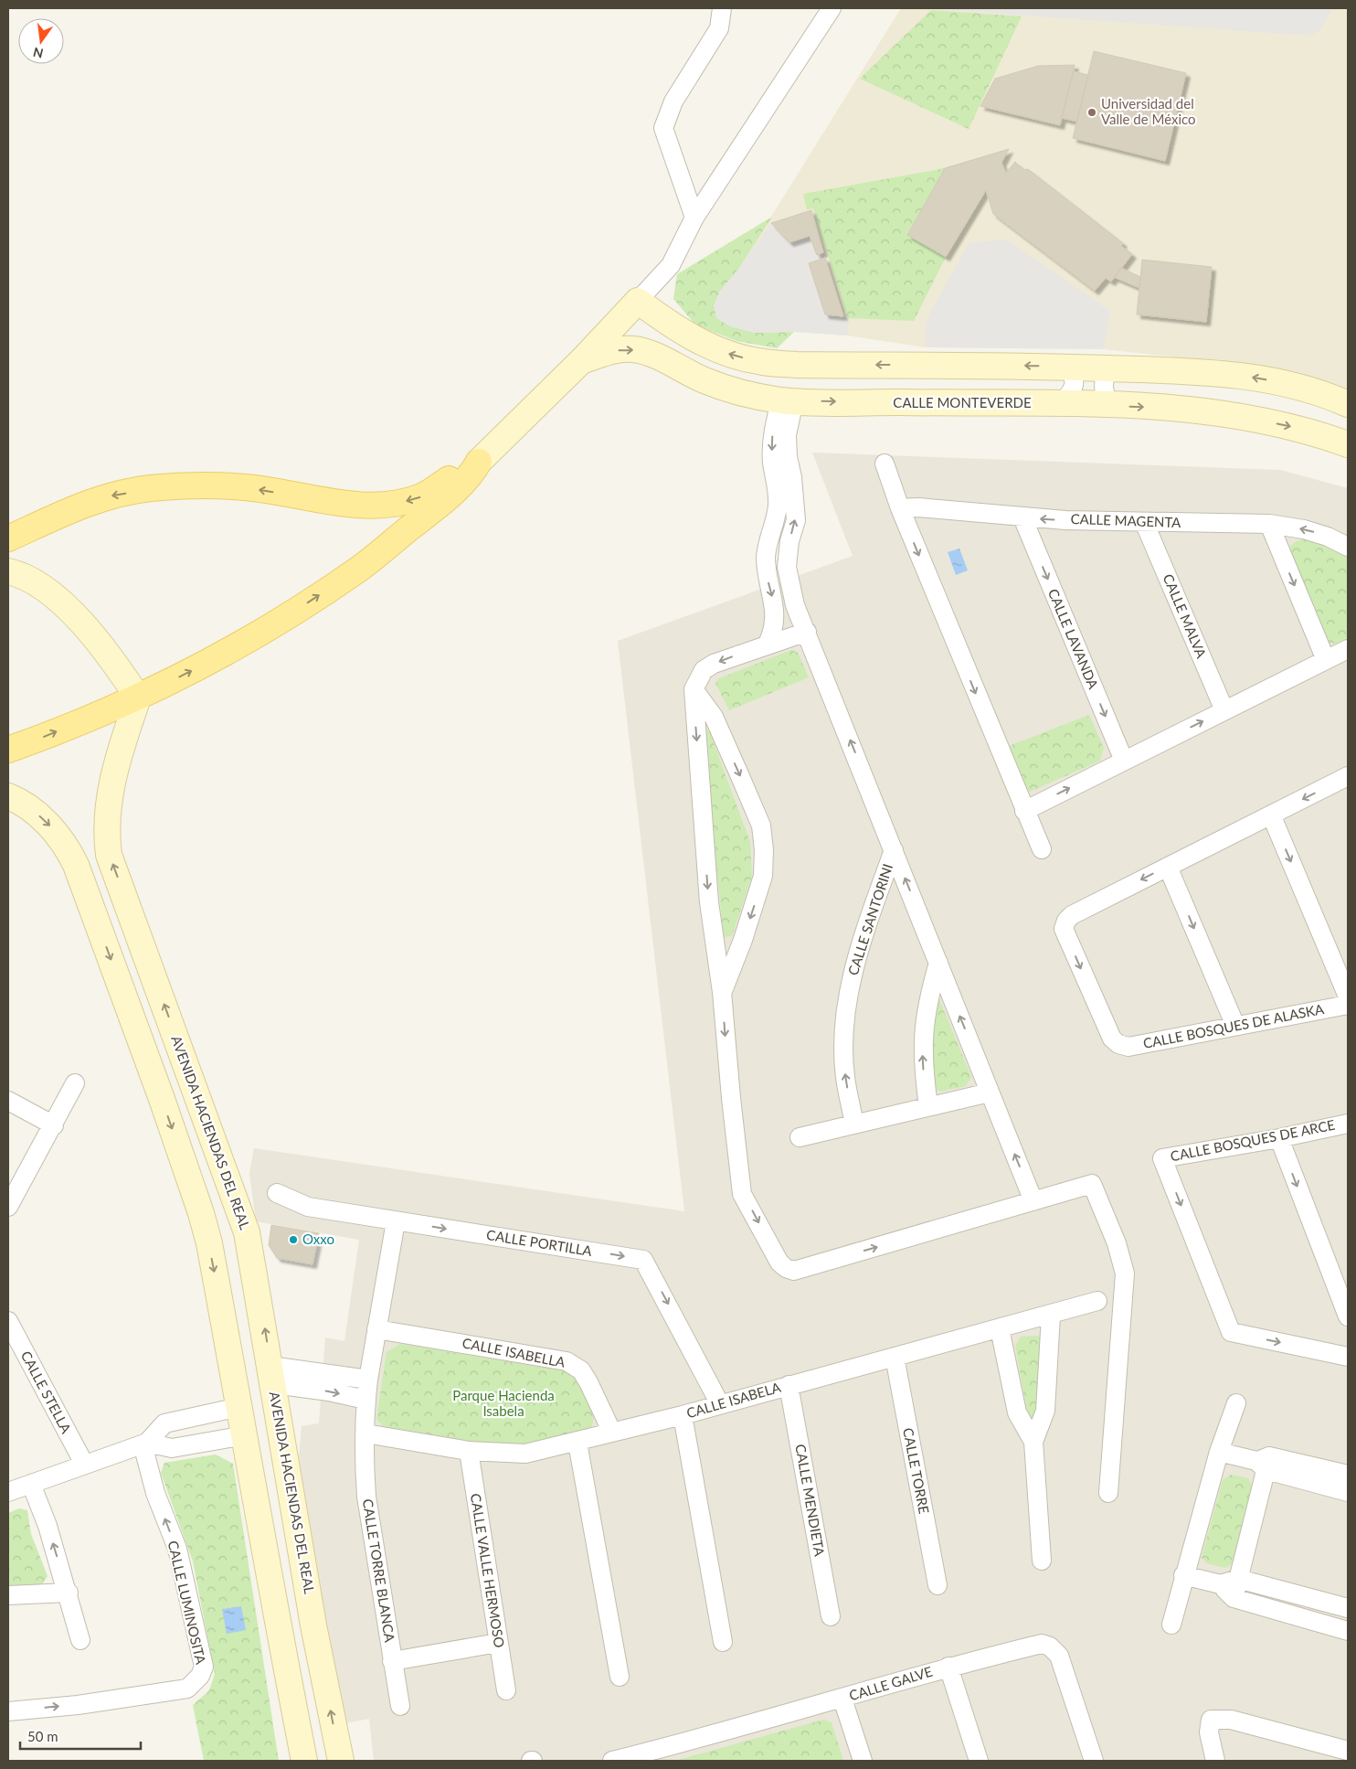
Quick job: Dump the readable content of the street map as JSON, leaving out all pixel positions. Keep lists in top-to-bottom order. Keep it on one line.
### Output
{"streets":{"main road":["CALLE MONTEVERDE","AVENIDA HACIENDAS DEL REAL"],"street":["CALLE MAGENTA","CALLE MALVA","CALLE LAVANDA","CALLE SANTORINI","CALLE BOSQUES DE ALASKA","CALLE BOSQUES DE ARCE","CALLE PORTILLA","CALLE ISABELLA","CALLE STELLA","CALLE ISABELA","CALLE TORRE","CALLE MENDIETA","CALLE TORRE BLANCA","CALLE VALLE HERMOSO","CALLE LUMINOSITA","CALLE GALVE"]},"crossings":[["CALLE MAGENTA","CALLE MALVA"],["CALLE MAGENTA","CALLE LAVANDA"],["CALLE PORTILLA","CALLE ISABELA"],["CALLE ISABELLA","CALLE ISABELA"],["CALLE ISABELA","CALLE TORRE"],["CALLE ISABELA","CALLE MENDIETA"],["CALLE ISABELA","CALLE TORRE BLANCA"],["CALLE ISABELA","CALLE VALLE HERMOSO"]],"one_way":["CALLE MAGENTA","CALLE PORTILLA"],"parks":["Parque Hacienda Isabela"],"places":["Universidad del Valle de México","Oxxo"],"scale_bar":"50 m","north":"bottom"}
